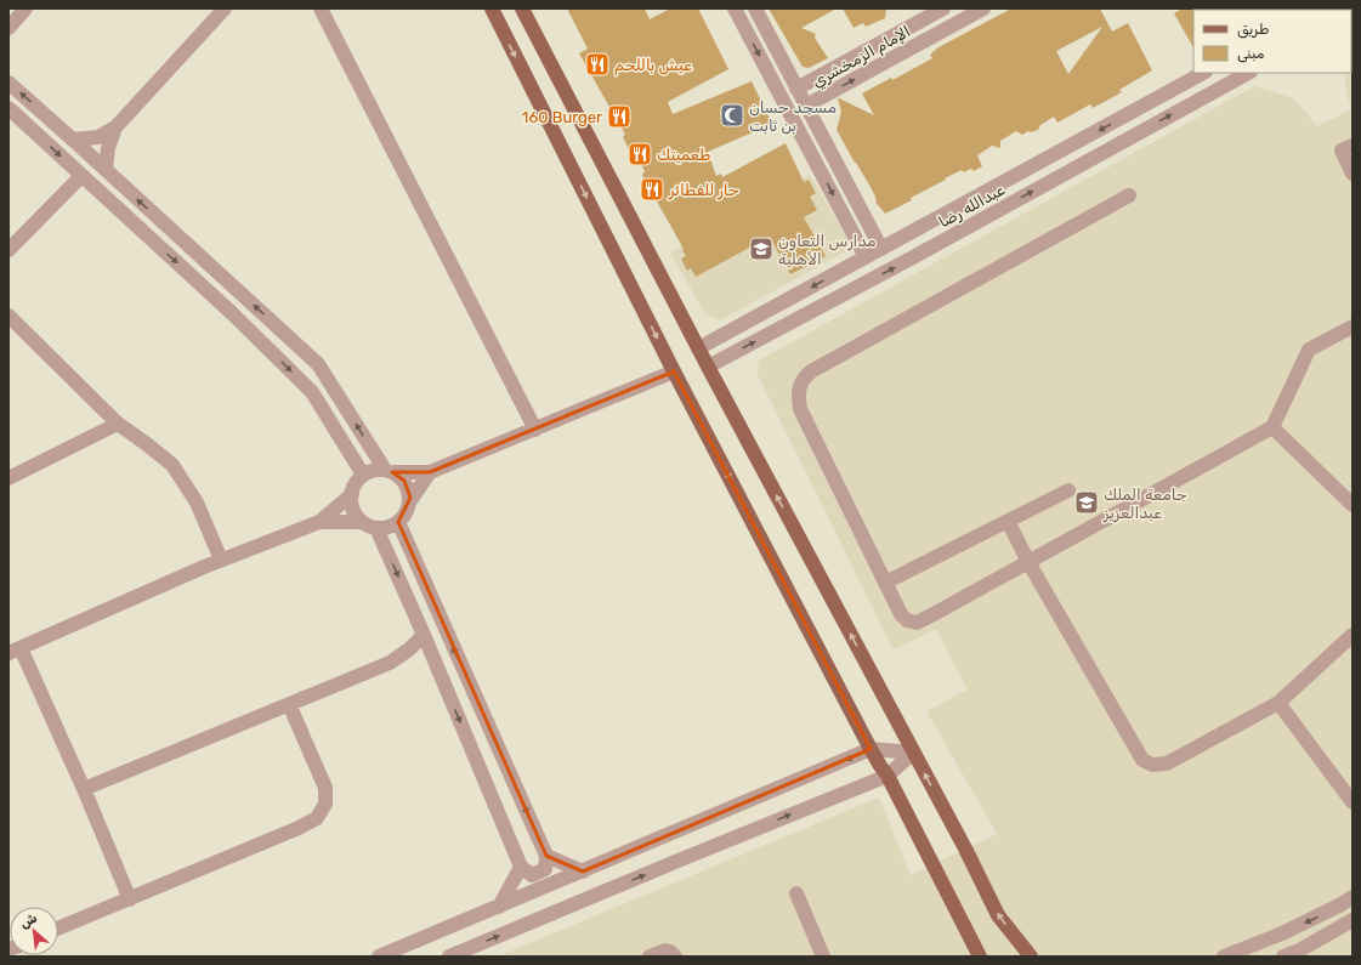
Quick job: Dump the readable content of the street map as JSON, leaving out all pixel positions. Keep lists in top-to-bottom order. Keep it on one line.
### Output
{"streets":{"street":["الإمام الزمخشري","عبدالله رضا"]},"places":{"restaurant":["عيش باللحم","160 Burger","طعميتك","حار للفطائر"],"mosque":["مسجد حسان بن ثابت"],"school or university":["مدارس التعاون الأهلية","جامعة الملك عبدالعزيز"]},"legend":["طريق","مبنى"],"north":"top left"}
